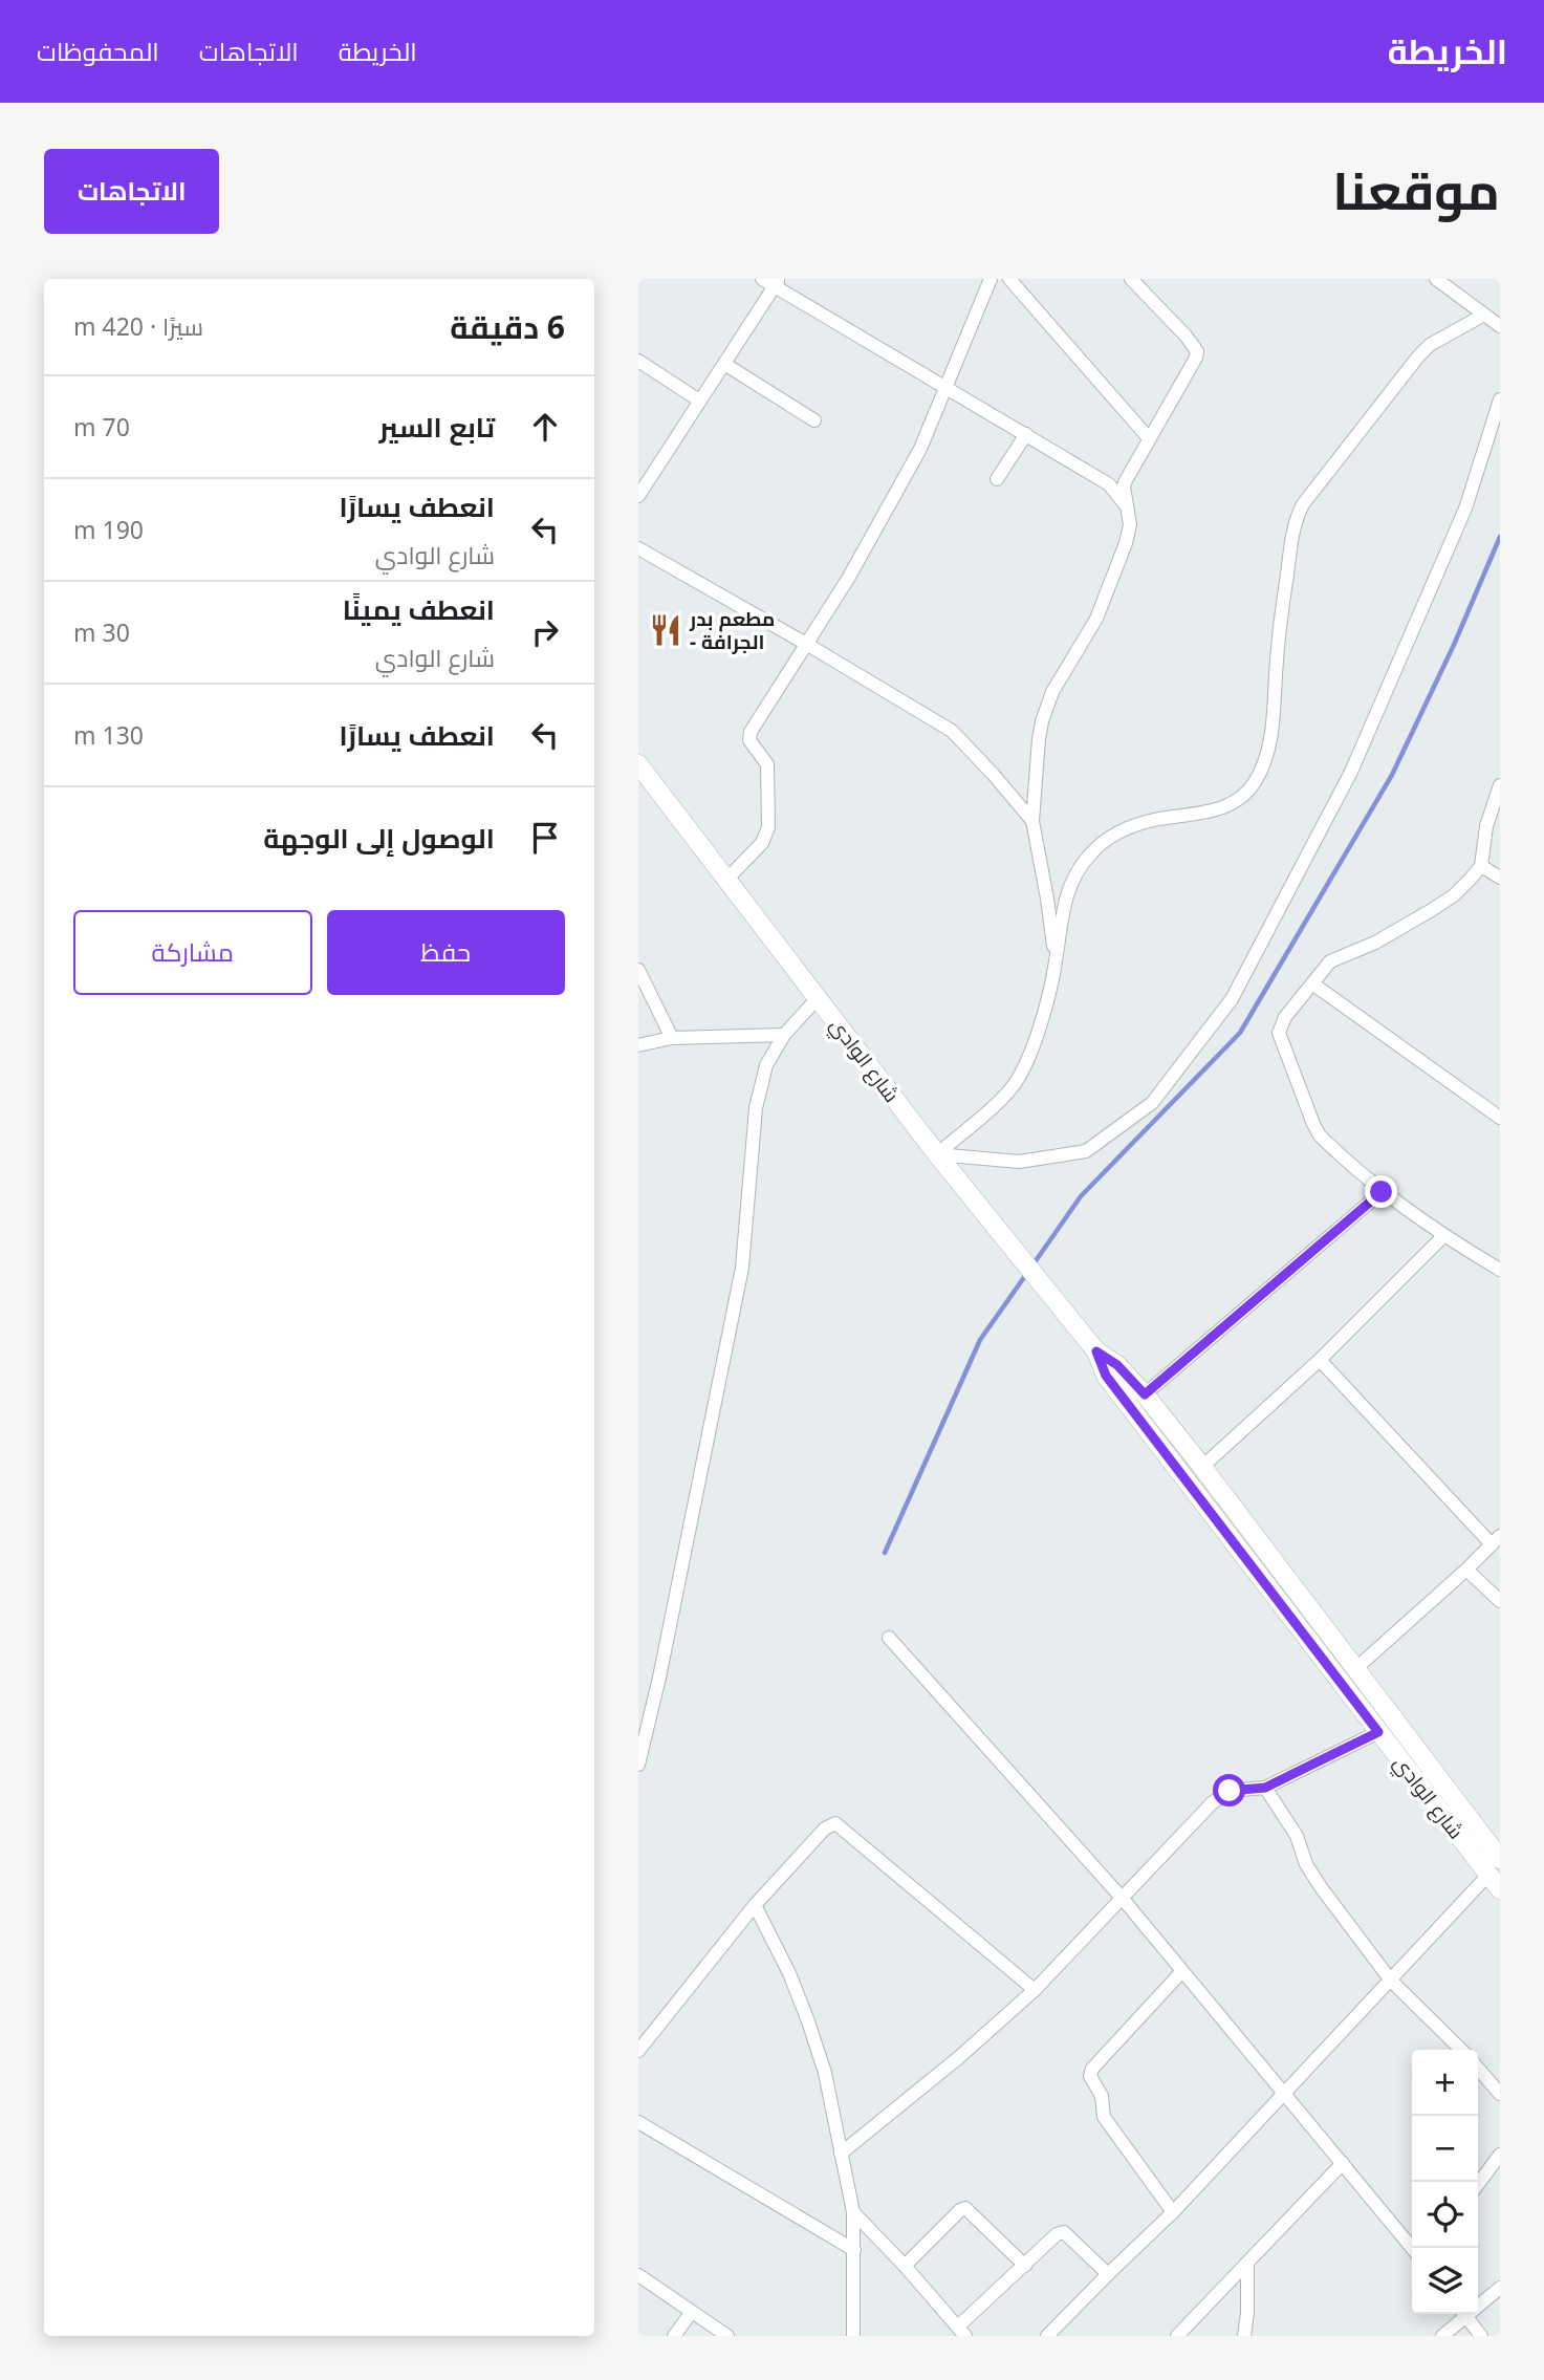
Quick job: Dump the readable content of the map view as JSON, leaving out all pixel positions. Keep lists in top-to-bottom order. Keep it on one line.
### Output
{"streets":{"main road":["شارع الوادي"]},"places":{"restaurant":["مطعم بدر - الجرافة"]},"page":{"header":"الخريطة","nav":["الخريطة","الاتجاهات","المحفوظات"],"title":"موقعنا","buttons":["الاتجاهات",["حفظ","مشاركة"]],"heading":["6 دقيقة","سيرًا · 420 m"],"list":[["تابع السير","70 m"],["انعطف يسارًا","شارع الوادي","190 m"],["انعطف يمينًا","شارع الوادي","30 m"],["انعطف يسارًا","130 m"],"الوصول إلى الوجهة"],"map_buttons":["+","−"]}}
